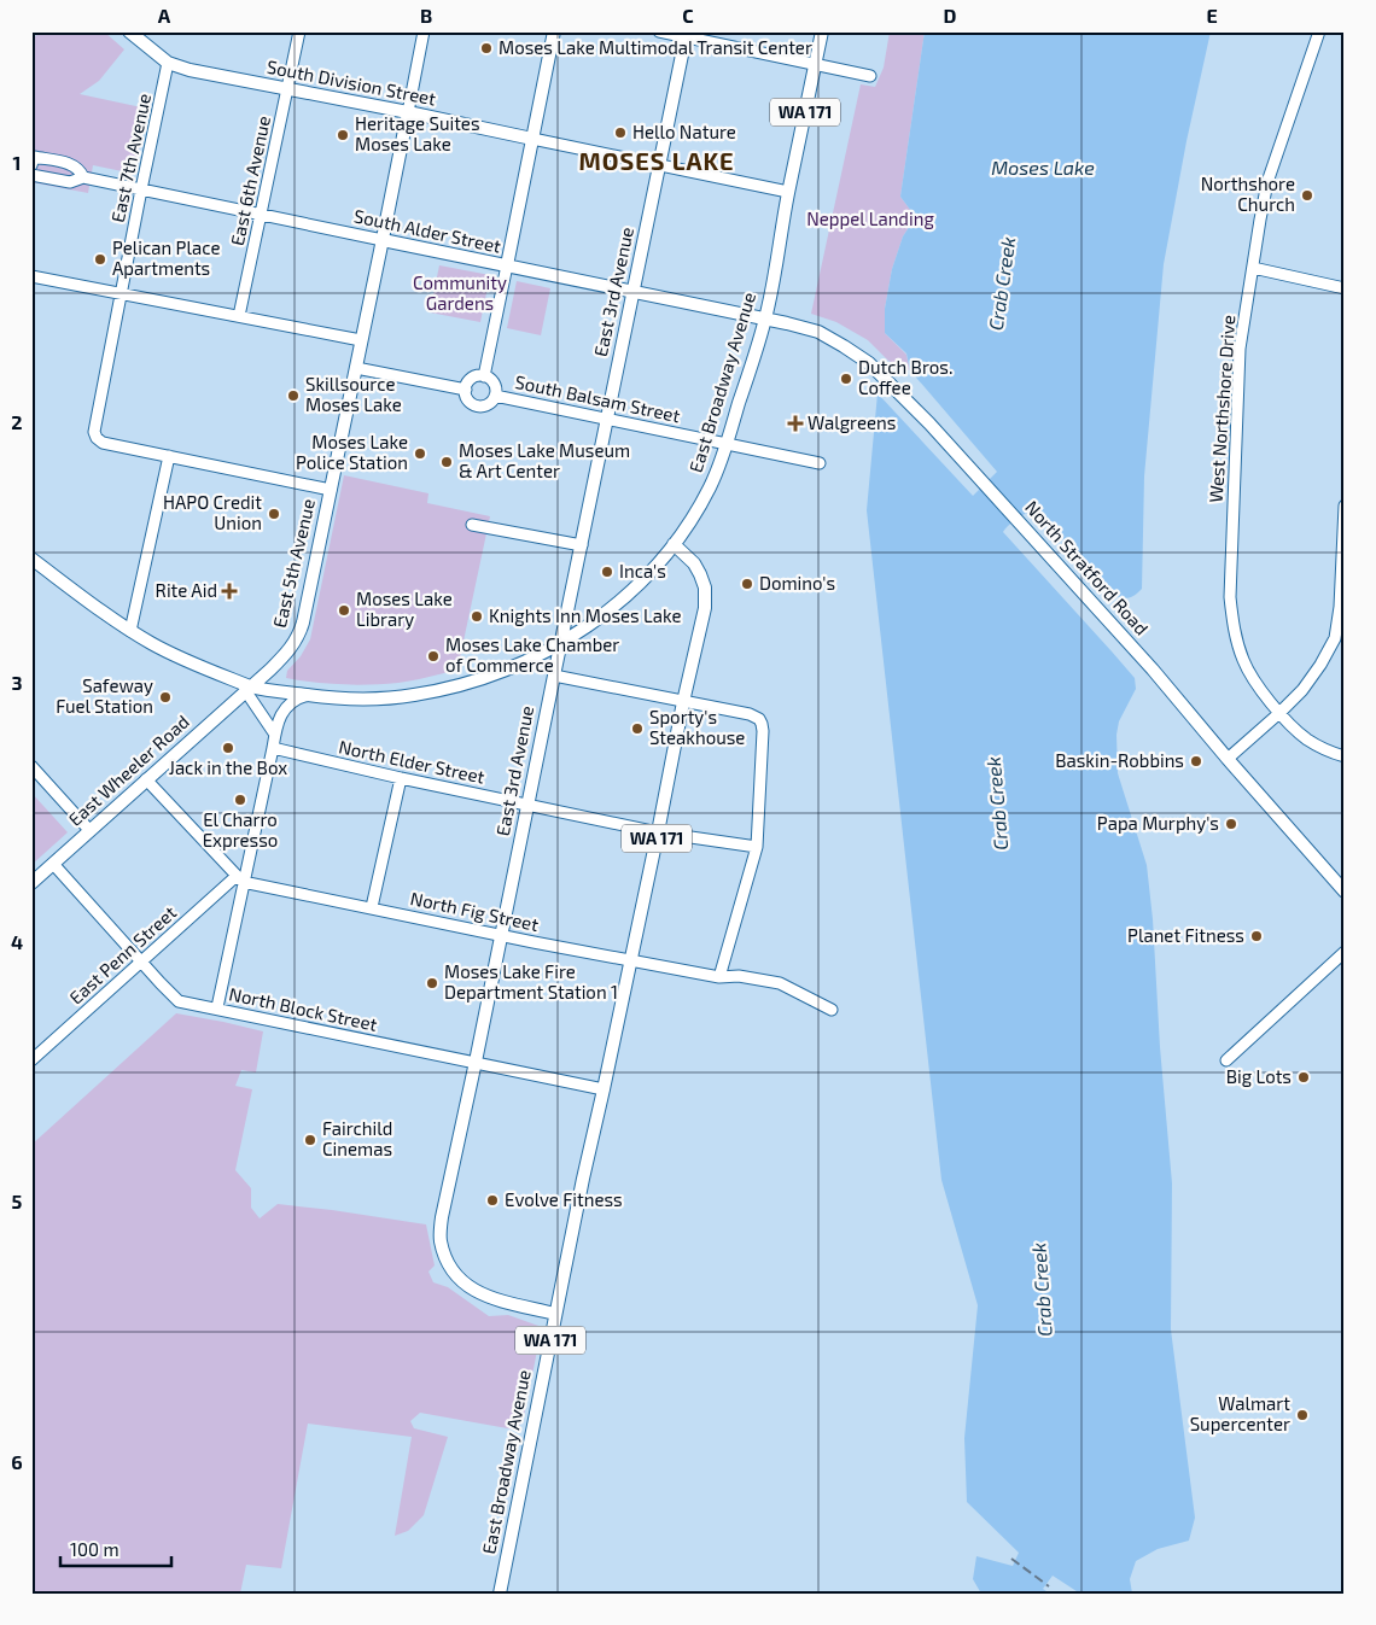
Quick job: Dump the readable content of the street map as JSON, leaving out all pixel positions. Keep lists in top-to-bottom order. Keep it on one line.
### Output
{"streets":{"main road":["South Division Street","WA 171","South Alder Street","East 3rd Avenue","East Broadway Avenue","East 5th Avenue","North Stratford Road","East Wheeler Road"],"street":["East 7th Avenue","East 6th Avenue","South Balsam Street","West Northshore Drive","North Elder Street","North Fig Street","East Penn Street","North Block Street"]},"crossings":[["South Division Street","WA 171"],["South Division Street","East 7th Avenue"],["South Division Street","East 6th Avenue"],["South Division Street","East 3rd Avenue"],["South Division Street","East Broadway Avenue"],["South Division Street","East 5th Avenue"],["WA 171","East Broadway Avenue"],["East 7th Avenue","South Alder Street"],["East 6th Avenue","South Alder Street"],["South Alder Street","East 3rd Avenue"],["South Alder Street","East Broadway Avenue"],["South Alder Street","East 5th Avenue"],["South Alder Street","North Stratford Road"],["East 3rd Avenue","East Broadway Avenue"],["East 3rd Avenue","South Balsam Street"],["East 3rd Avenue","North Elder Street"],["East 3rd Avenue","North Fig Street"],["East 3rd Avenue","North Block Street"],["East Broadway Avenue","South Balsam Street"],["East Broadway Avenue","North Stratford Road"],["East Broadway Avenue","North Elder Street"],["East Broadway Avenue","North Fig Street"],["East Broadway Avenue","North Block Street"],["South Balsam Street","East 5th Avenue"],["East 5th Avenue","East Wheeler Road"],["East Wheeler Road","North Block Street"],["North Fig Street","East Penn Street"],["East Penn Street","North Block Street"]],"districts":["MOSES LAKE"],"water":["Moses Lake","Crab Creek"],"parks":["Neppel Landing","Community Gardens"],"places":{"other":["Moses Lake Multimodal Transit Center","Hello Nature","Heritage Suites Moses Lake","Northshore Church","Pelican Place Apartments","Dutch Bros. Coffee","Skillsource Moses Lake","Moses Lake Police Station","Moses Lake Museum & Art Center","HAPO Credit Union","Inca's","Domino's","Moses Lake Library","Knights Inn Moses Lake","Moses Lake Chamber of Commerce","Safeway Fuel Station","Sporty's Steakhouse","Jack in the Box","Baskin-Robbins","El Charro Expresso","Papa Murphy's","Planet Fitness","Moses Lake Fire Department Station 1","Big Lots","Fairchild Cinemas","Evolve Fitness","Walmart Supercenter"],"health":["Walgreens","Rite Aid"]},"scale_bar":"100 m","grid":{"columns":["A","B","C","D","E"],"rows":["1","2","3","4","5","6"]}}
